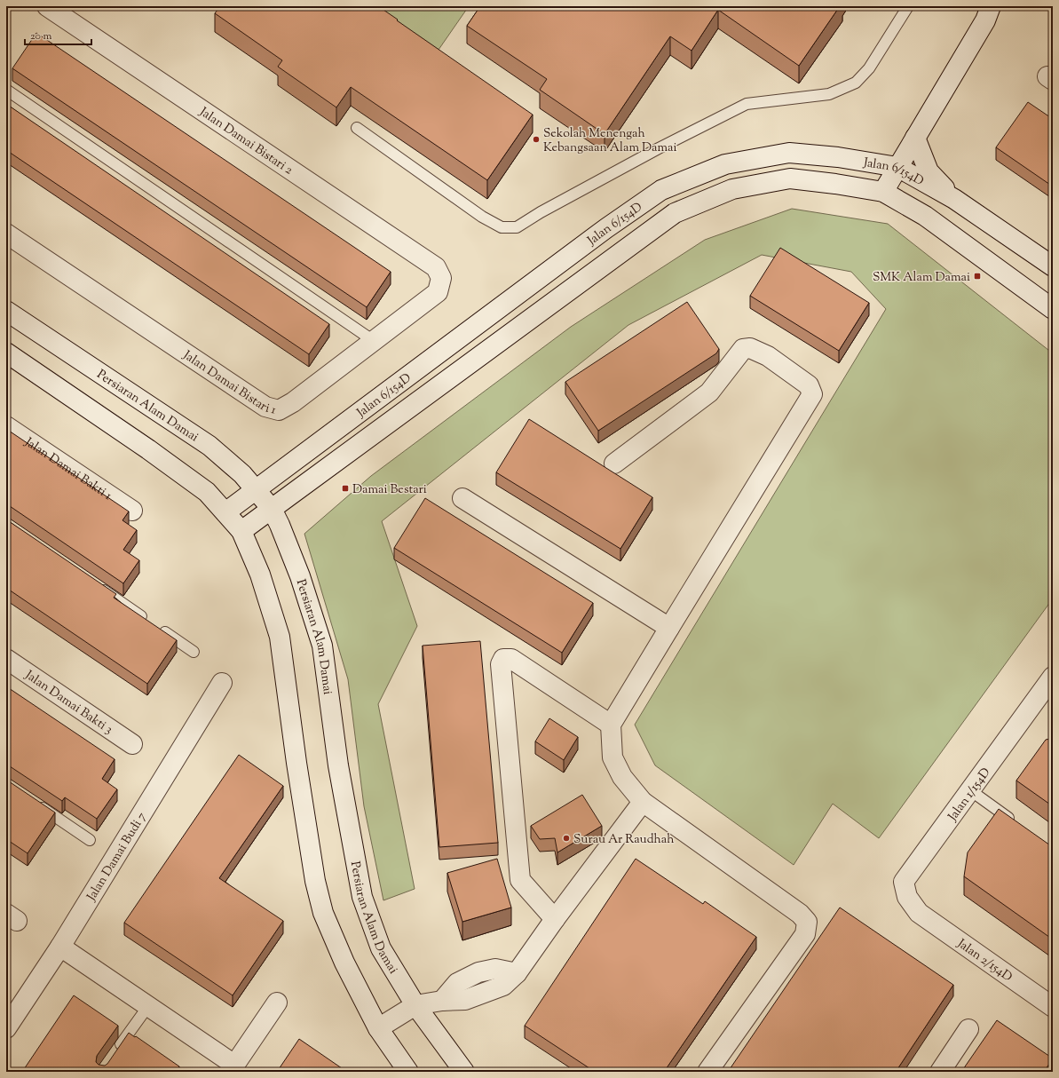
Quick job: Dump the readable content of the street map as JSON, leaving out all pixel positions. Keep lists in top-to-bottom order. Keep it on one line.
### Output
{"streets":{"street":["Jalan Damai Bistari 2","Jalan 6/154D","Jalan Damai Bistari 1","Persiaran Alam Damai","Jalan Damai Bakti 1","Jalan Damai Bakti 3","Jalan 1/154D","Jalan Damai Budi 7","Jalan 2/154D"]},"crossings":[["Jalan Damai Bistari 2","Jalan Damai Bistari 1"],["Jalan 6/154D","Persiaran Alam Damai"],["Jalan 1/154D","Jalan 2/154D"]],"places":{"other":["Sekolah Menengah Kebangsaan Alam Damai","Surau Ar Raudhah"],"transit":["SMK Alam Damai","Damai Bestari"]},"scale_bar":"20 m"}
